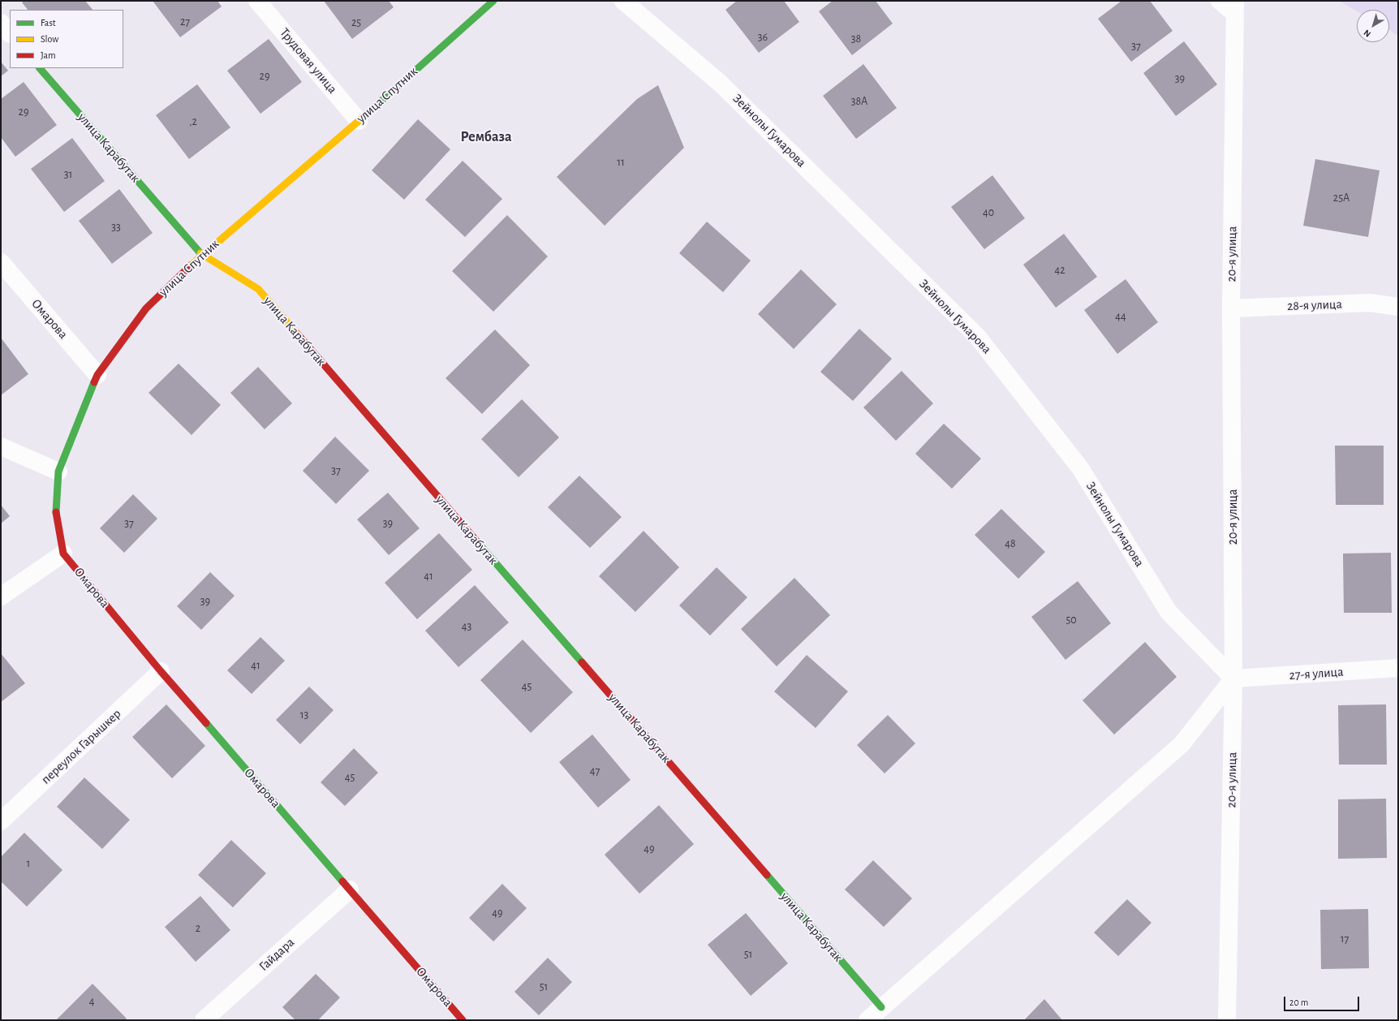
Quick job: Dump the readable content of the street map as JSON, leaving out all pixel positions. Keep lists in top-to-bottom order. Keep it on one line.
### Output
{"streets":{"street":["Трудовая улица","улица Спутник","Зейнолы Гумарова","улица Карабутак","20-я улица","28-я улица","Омарова","27-я улица","переулок Гарышкер","Гайдара"]},"crossings":[["Трудовая улица","улица Спутник"],["улица Спутник","улица Карабутак"],["улица Спутник","Омарова"],["Зейнолы Гумарова","20-я улица"],["Зейнолы Гумарова","27-я улица"],["20-я улица","28-я улица"],["20-я улица","27-я улица"],["Омарова","переулок Гарышкер"],["Омарова","Гайдара"]],"districts":["Рембаза"],"house_numbers":["27","25","36","38","37","29","39","38А","29",",2","11","31","25А","40","33","42","44","37","37","39","48","41","39","50","43","41","45","13","47","45","49","1","49","2","17","51","51","4"],"legend":["Fast","Slow","Jam"],"scale_bar":"20 m","north":"bottom left"}
